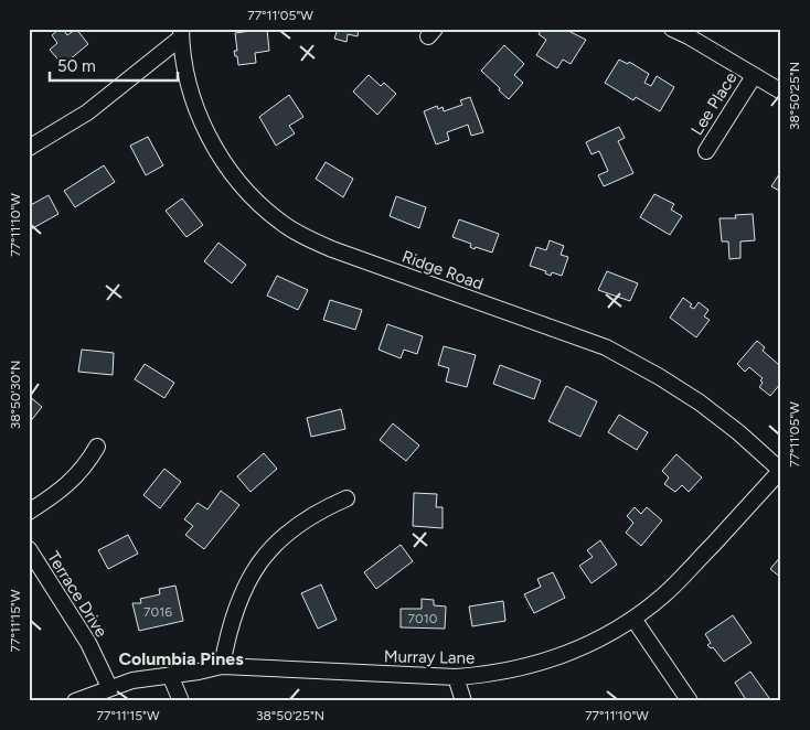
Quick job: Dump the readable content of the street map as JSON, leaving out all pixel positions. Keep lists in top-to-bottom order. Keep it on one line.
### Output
{"streets":{"street":["Lee Place","Ridge Road","Terrace Drive","Murray Lane"]},"crossings":[["Ridge Road","Murray Lane"],["Terrace Drive","Murray Lane"]],"districts":["Columbia Pines"],"house_numbers":["7016","7010"],"scale_bar":"50 m","coordinates":["77°11'05\"W","38°50'25\"N","77°11'10\"W","38°50'30\"N","77°11'15\"W"]}
